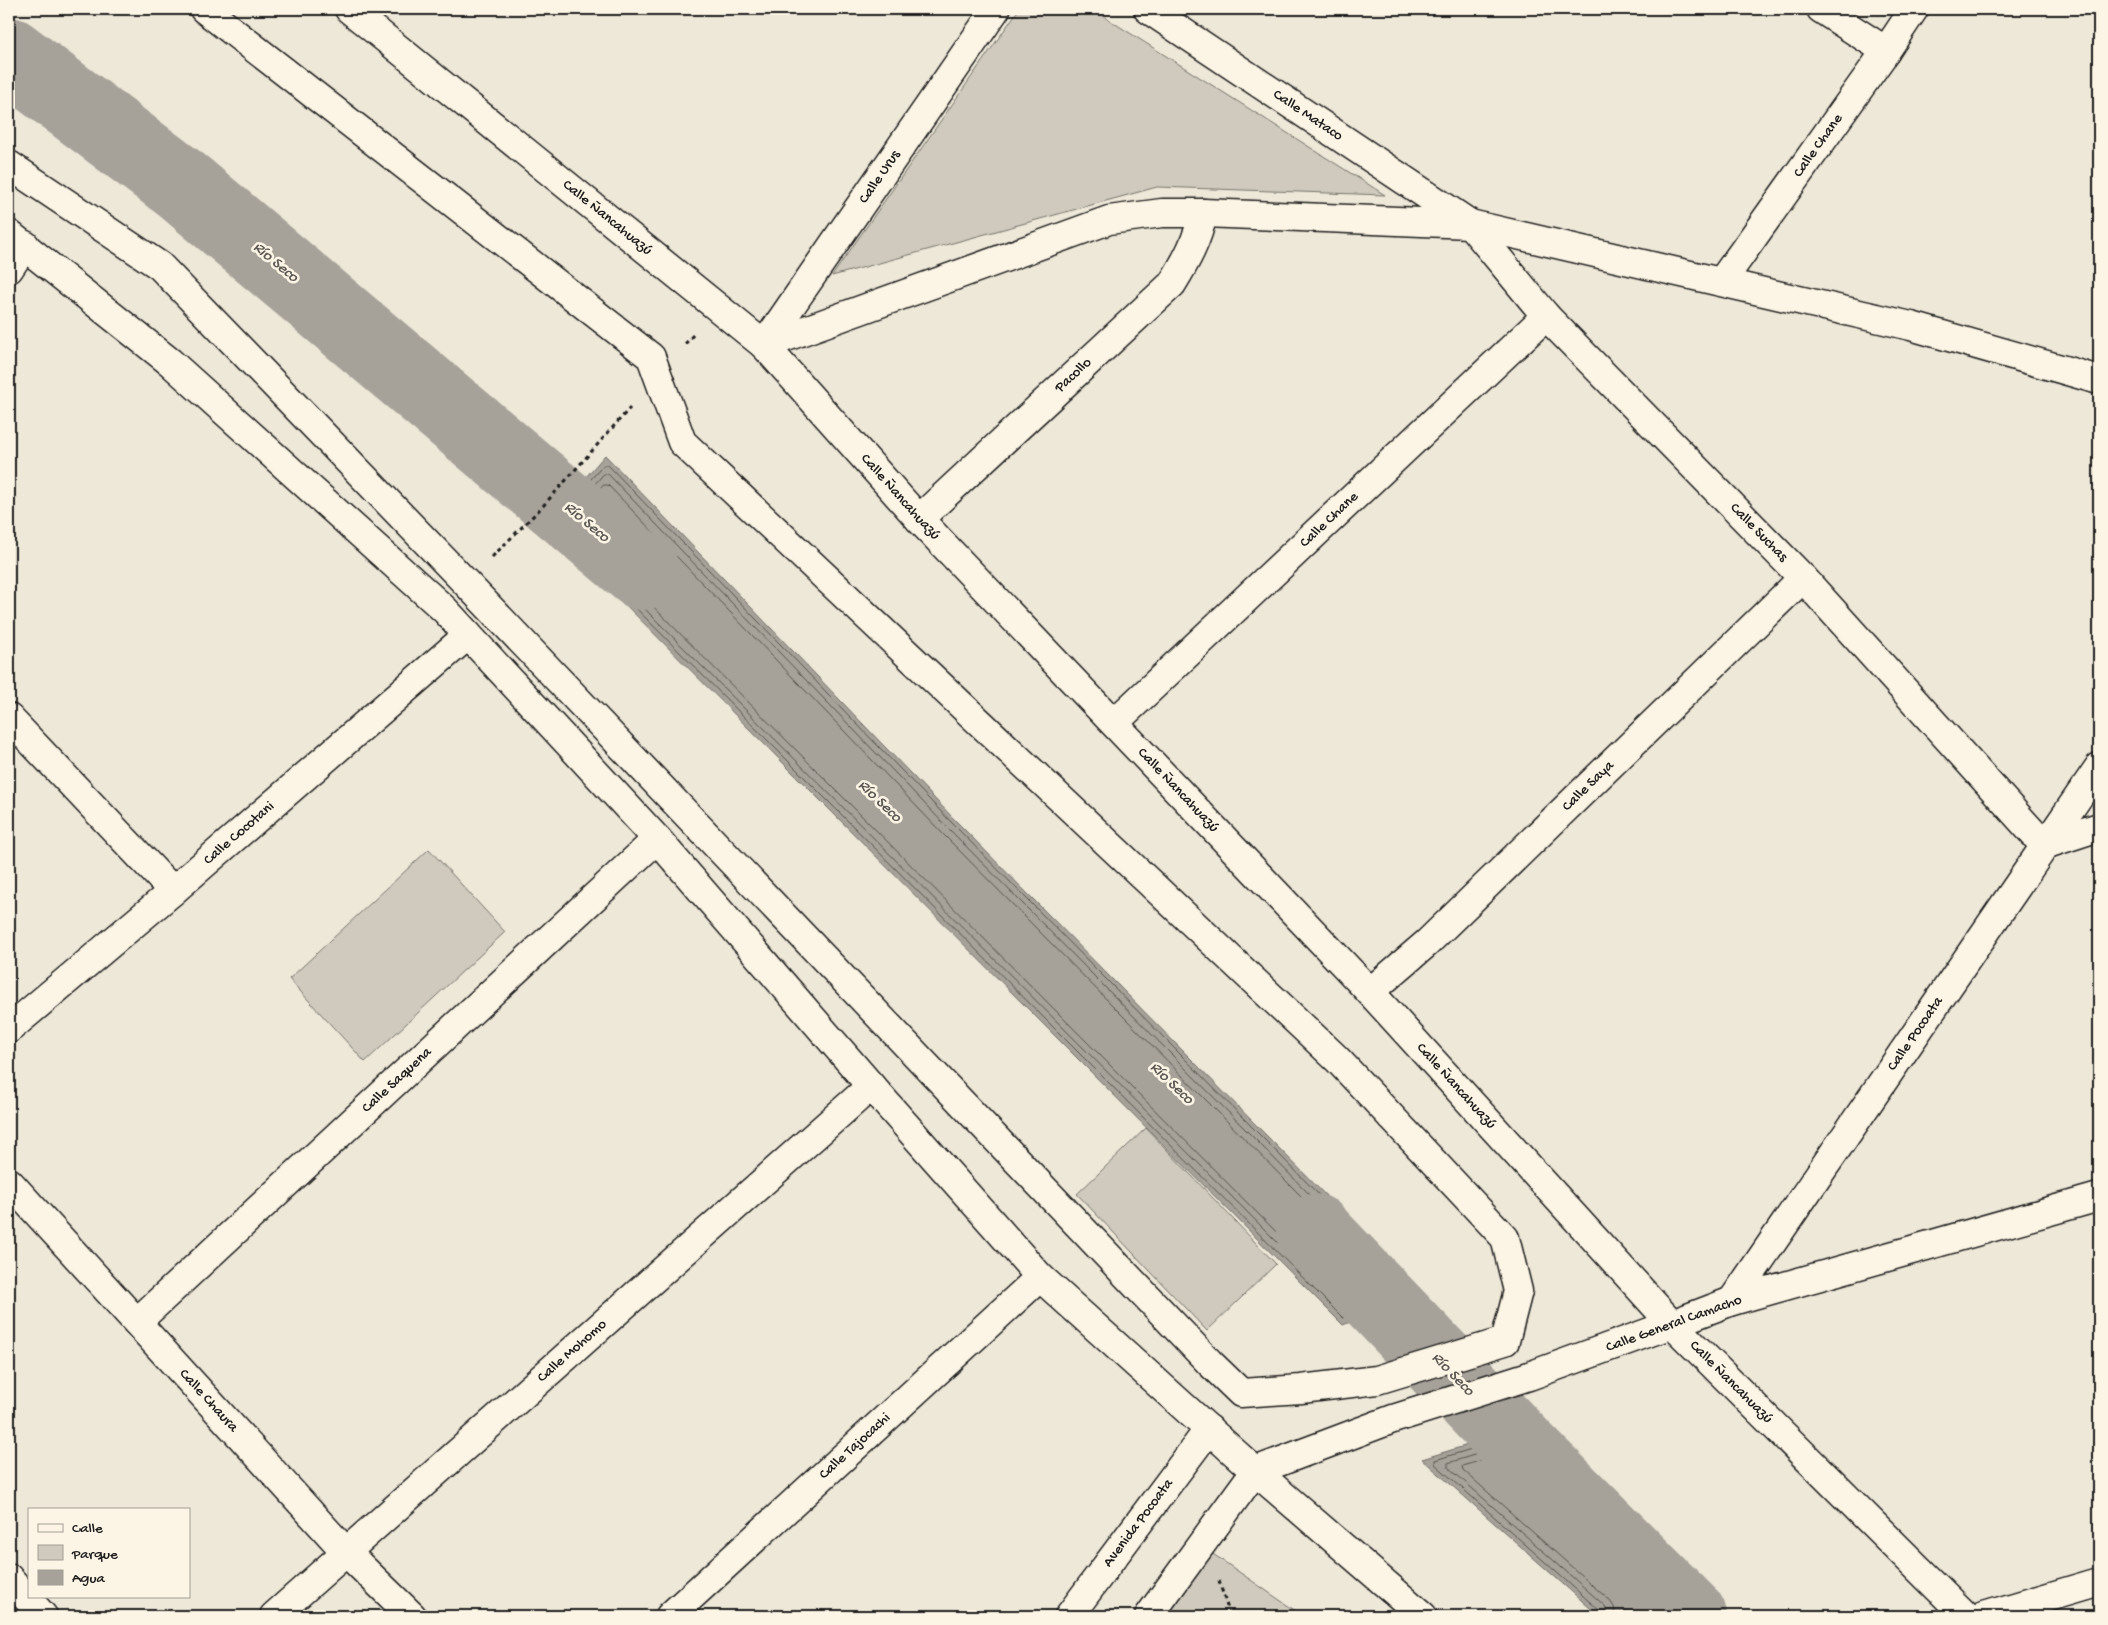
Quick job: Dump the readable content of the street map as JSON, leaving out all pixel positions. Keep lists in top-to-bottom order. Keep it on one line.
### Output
{"streets":{"street":["Calle Mataco","Calle Chane","Calle Urus","Calle Ñancahuazú","Pacollo","Calle Suchas","Calle Saya","Calle Cocotani","Calle Pocoata","Calle Saquena","Calle General Camacho","Calle Mohomo","Calle Chaura","Calle Tajocachi","Avenida Pocoata"]},"crossings":[["Calle Mataco","Calle Suchas"],["Calle Chane","Calle Ñancahuazú"],["Calle Chane","Calle Suchas"],["Calle Urus","Calle Ñancahuazú"],["Calle Ñancahuazú","Pacollo"],["Calle Ñancahuazú","Calle Saya"],["Calle Ñancahuazú","Calle General Camacho"],["Calle Suchas","Calle Saya"],["Calle Suchas","Calle Pocoata"],["Calle Pocoata","Calle General Camacho"],["Calle Saquena","Calle Chaura"],["Calle Mohomo","Calle Chaura"]],"water":["Río Seco"],"legend":["Calle","Parque","Agua"]}
